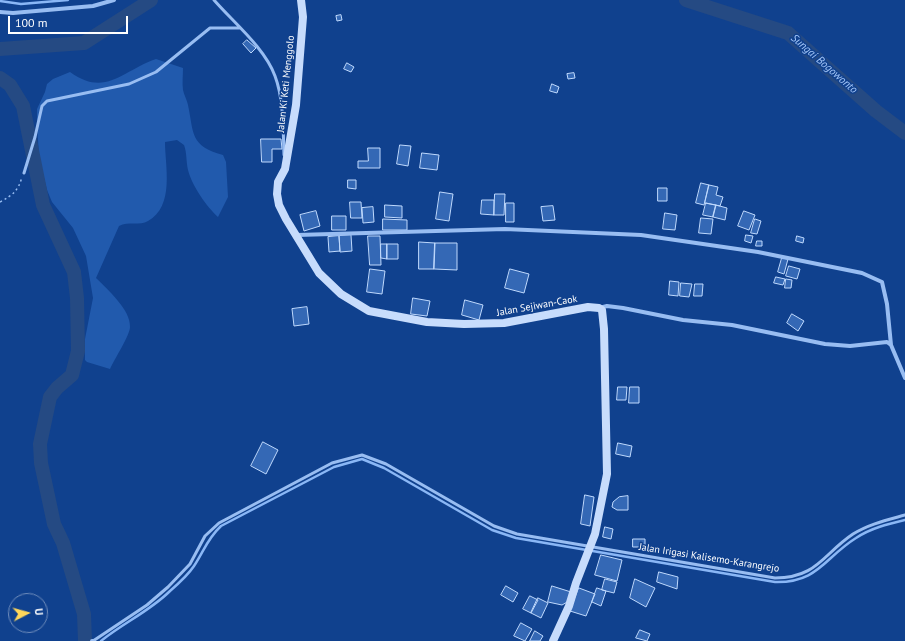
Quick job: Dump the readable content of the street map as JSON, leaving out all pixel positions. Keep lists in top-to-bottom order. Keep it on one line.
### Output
{"streets":{"street":["Jalan Ki Keti Menggolo","Jalan Sejiwan-Caok"],"lane":["Jalan Irigasi Kalisemo-Karangrejo"]},"crossings":[["Jalan Ki Keti Menggolo","Jalan Sejiwan-Caok"]],"water":["Sungai Bogowonto"],"scale_bar":"100 m","north":"right"}
